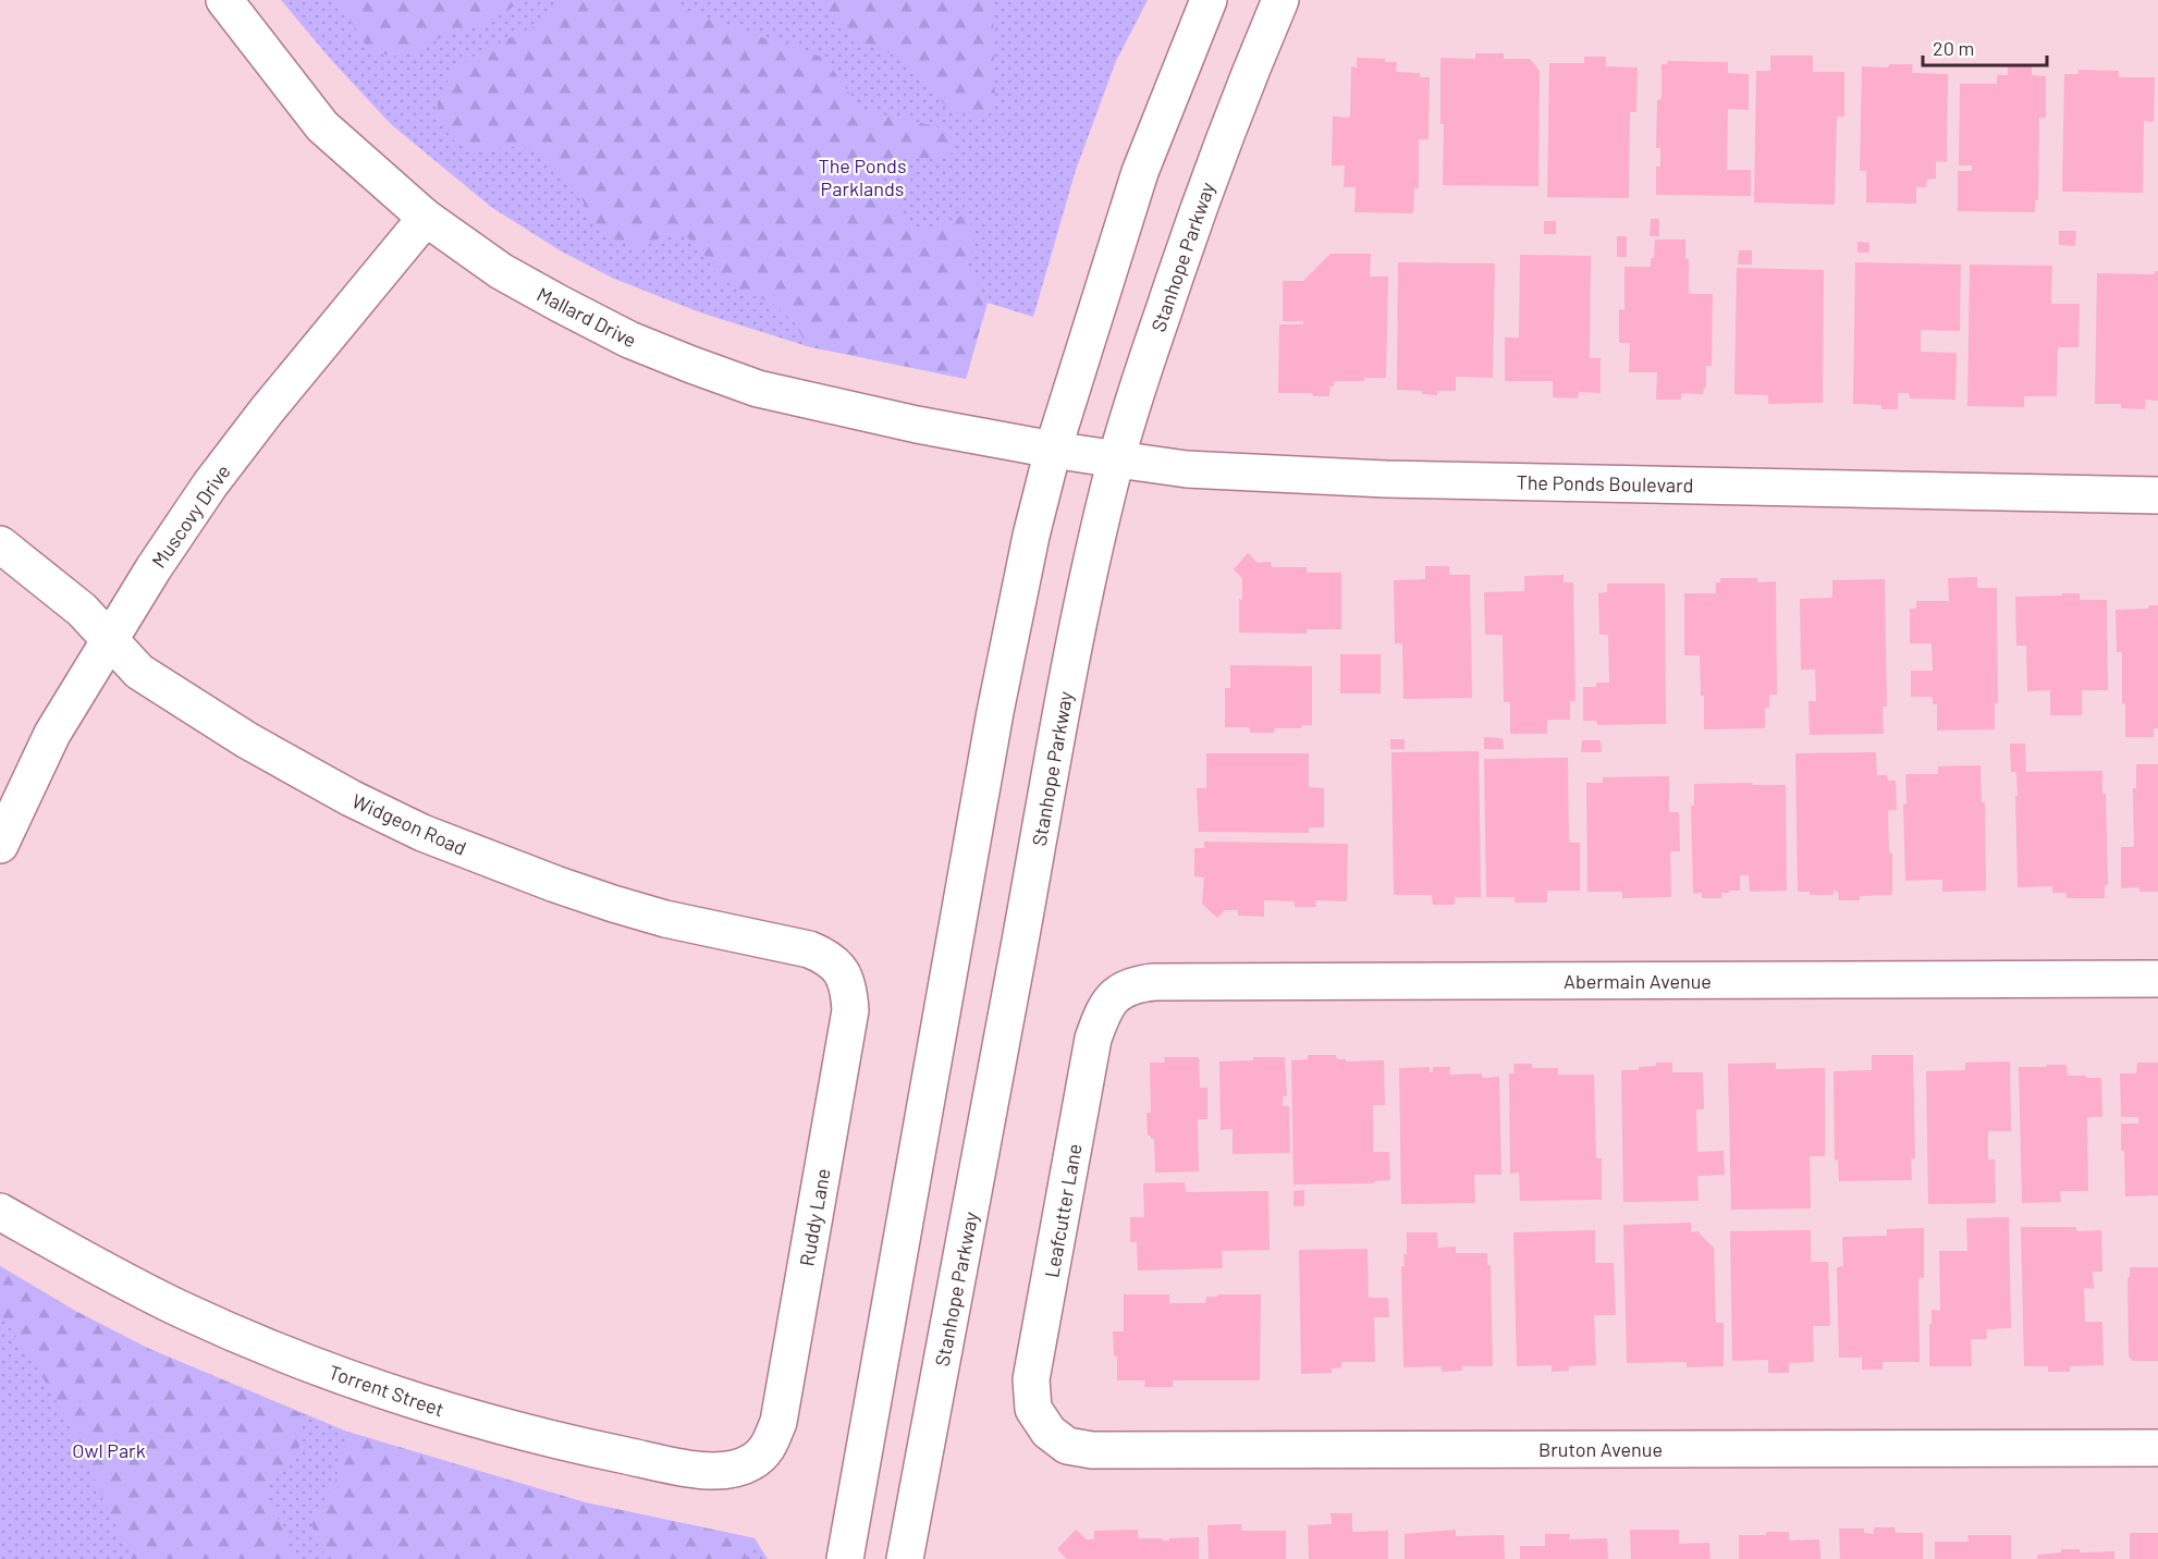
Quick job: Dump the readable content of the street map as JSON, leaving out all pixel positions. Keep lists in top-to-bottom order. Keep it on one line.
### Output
{"streets":{"street":["Stanhope Parkway","Mallard Drive","The Ponds Boulevard","Muscovy Drive","Widgeon Road","Abermain Avenue","Leafcutter Lane","Ruddy Lane","Torrent Street","Bruton Avenue"]},"crossings":[["Stanhope Parkway","The Ponds Boulevard"],["Mallard Drive","The Ponds Boulevard"],["Mallard Drive","Muscovy Drive"],["Muscovy Drive","Widgeon Road"],["Widgeon Road","Ruddy Lane"],["Abermain Avenue","Leafcutter Lane"],["Leafcutter Lane","Bruton Avenue"],["Ruddy Lane","Torrent Street"]],"parks":["The Ponds Parklands","Owl Park"],"scale_bar":"20 m"}
